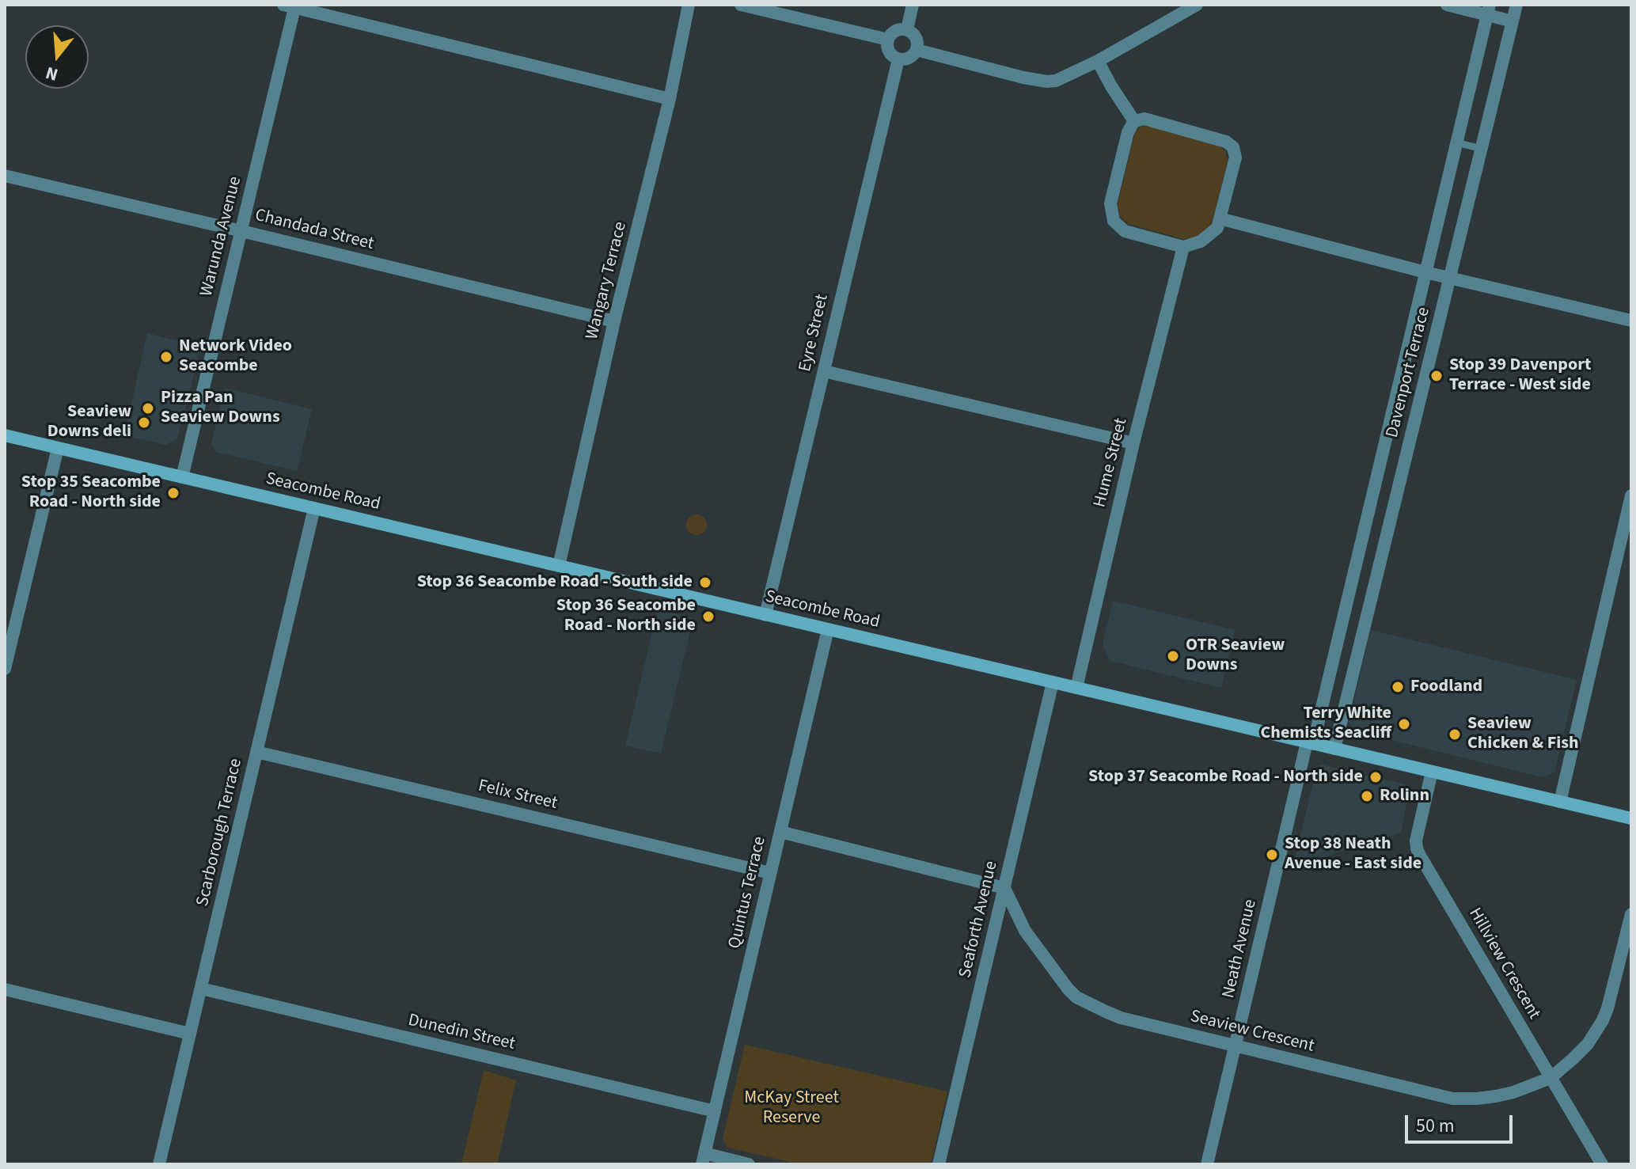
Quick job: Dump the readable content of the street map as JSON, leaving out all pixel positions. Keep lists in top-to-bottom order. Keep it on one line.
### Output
{"streets":{"main road":["Seacombe Road"],"street":["Chandada Street","Warunda Avenue","Wangary Terrace","Eyre Street","Davenport Terrace","Hume Street","Felix Street","Scarborough Terrace","Quintus Terrace","Seaforth Avenue","Neath Avenue","Hillview Crescent","Seaview Crescent","Dunedin Street"]},"crossings":[["Chandada Street","Warunda Avenue"],["Chandada Street","Wangary Terrace"],["Warunda Avenue","Seacombe Road"],["Wangary Terrace","Seacombe Road"],["Eyre Street","Seacombe Road"],["Davenport Terrace","Seacombe Road"],["Davenport Terrace","Neath Avenue"],["Hume Street","Seacombe Road"],["Seacombe Road","Scarborough Terrace"],["Seacombe Road","Quintus Terrace"],["Seacombe Road","Seaforth Avenue"],["Seacombe Road","Neath Avenue"],["Seacombe Road","Hillview Crescent"],["Felix Street","Scarborough Terrace"],["Felix Street","Quintus Terrace"],["Scarborough Terrace","Dunedin Street"],["Quintus Terrace","Dunedin Street"],["Seaforth Avenue","Seaview Crescent"],["Neath Avenue","Seaview Crescent"],["Hillview Crescent","Seaview Crescent"]],"parks":["McKay Street Reserve"],"places":["Network Video Seacombe","Stop 39 Davenport Terrace - West side","Pizza Pan Seaview Downs","Seaview Downs deli","Stop 35 Seacombe Road - North side","Stop 36 Seacombe Road - South side","Stop 36 Seacombe Road - North side","OTR Seaview Downs","Foodland","Terry White Chemists Seacliff","Seaview Chicken & Fish","Stop 37 Seacombe Road - North side","Rolinn","Stop 38 Neath Avenue - East side"],"scale_bar":"50 m","north":"bottom"}
